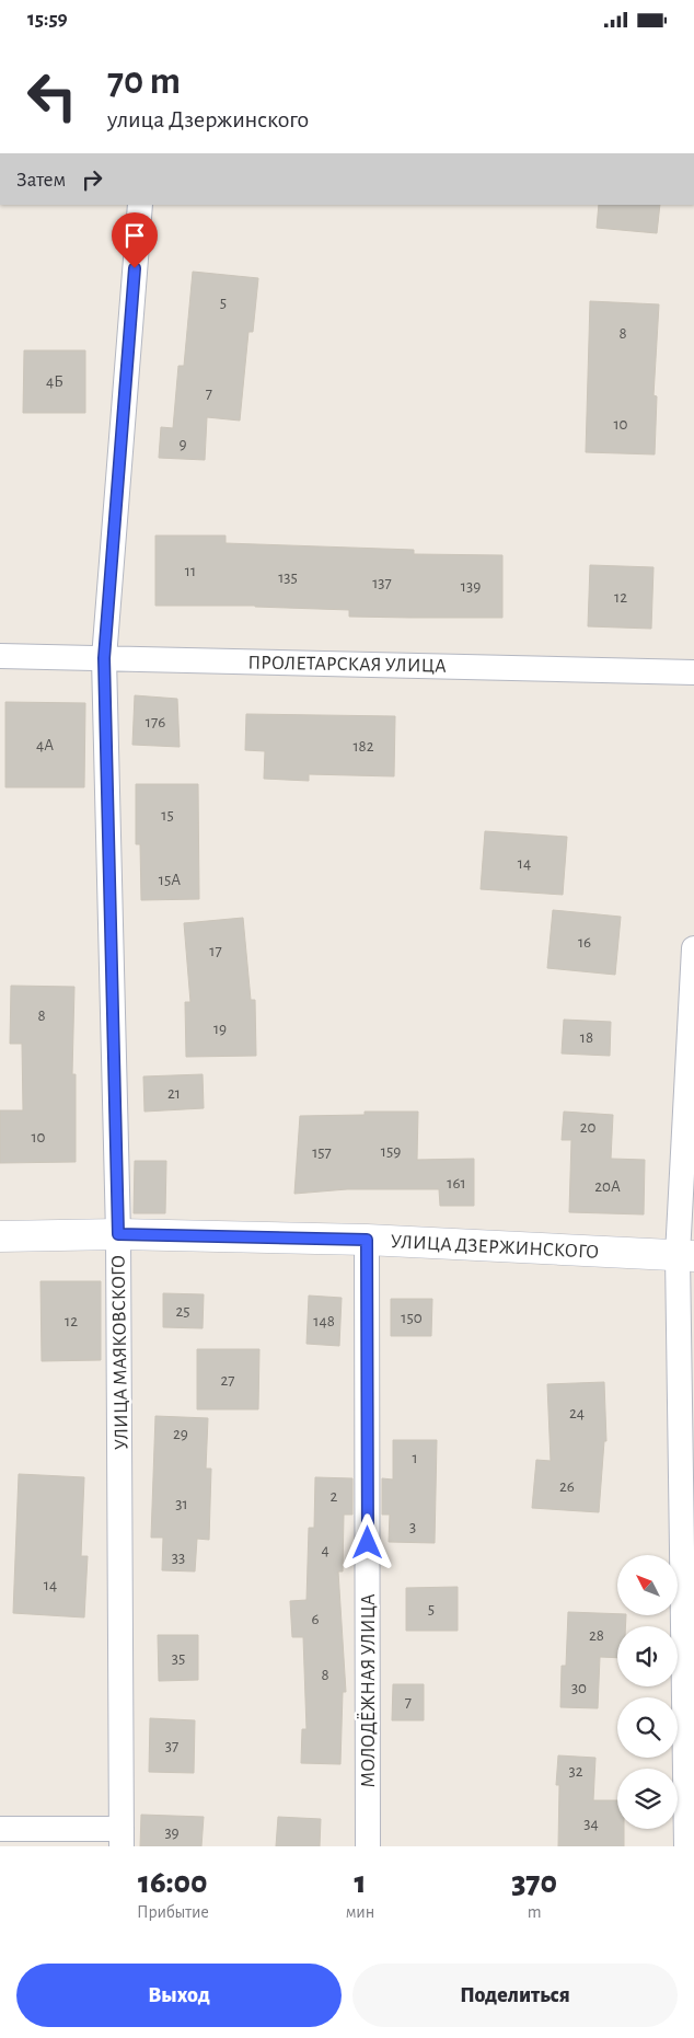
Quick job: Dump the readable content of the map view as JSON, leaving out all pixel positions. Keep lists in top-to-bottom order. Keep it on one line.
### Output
{"streets":{"street":["ПРОЛЕТАРСКАЯ УЛИЦА","УЛИЦА ДЗЕРЖИНСКОГО","УЛИЦА МАЯКОВСКОГО","МОЛОДЁЖНАЯ УЛИЦА"]},"crossings":[["ПРОЛЕТАРСКАЯ УЛИЦА","УЛИЦА МАЯКОВСКОГО"],["УЛИЦА ДЗЕРЖИНСКОГО","УЛИЦА МАЯКОВСКОГО"],["УЛИЦА ДЗЕРЖИНСКОГО","МОЛОДЁЖНАЯ УЛИЦА"]],"house_numbers":["5","8","4Б","7","10","9","11","135","137","139","12","176","4А","182","15","14","15А","16","17","8","19","18","21","20","10","159","157","161","20А","25","150","12","148","27","24","29","1","26","2","31","3","4","33","14","5","6","28","35","8","30","7","37","32","34","39"],"north":"top left","page":{"status":"15:59","turn":["70 m","улица Дзержинского"],"then":"Затем","eta":["16:00","Прибытие","1","мин","370","m"],"buttons":["Выход","Поделиться"]}}
